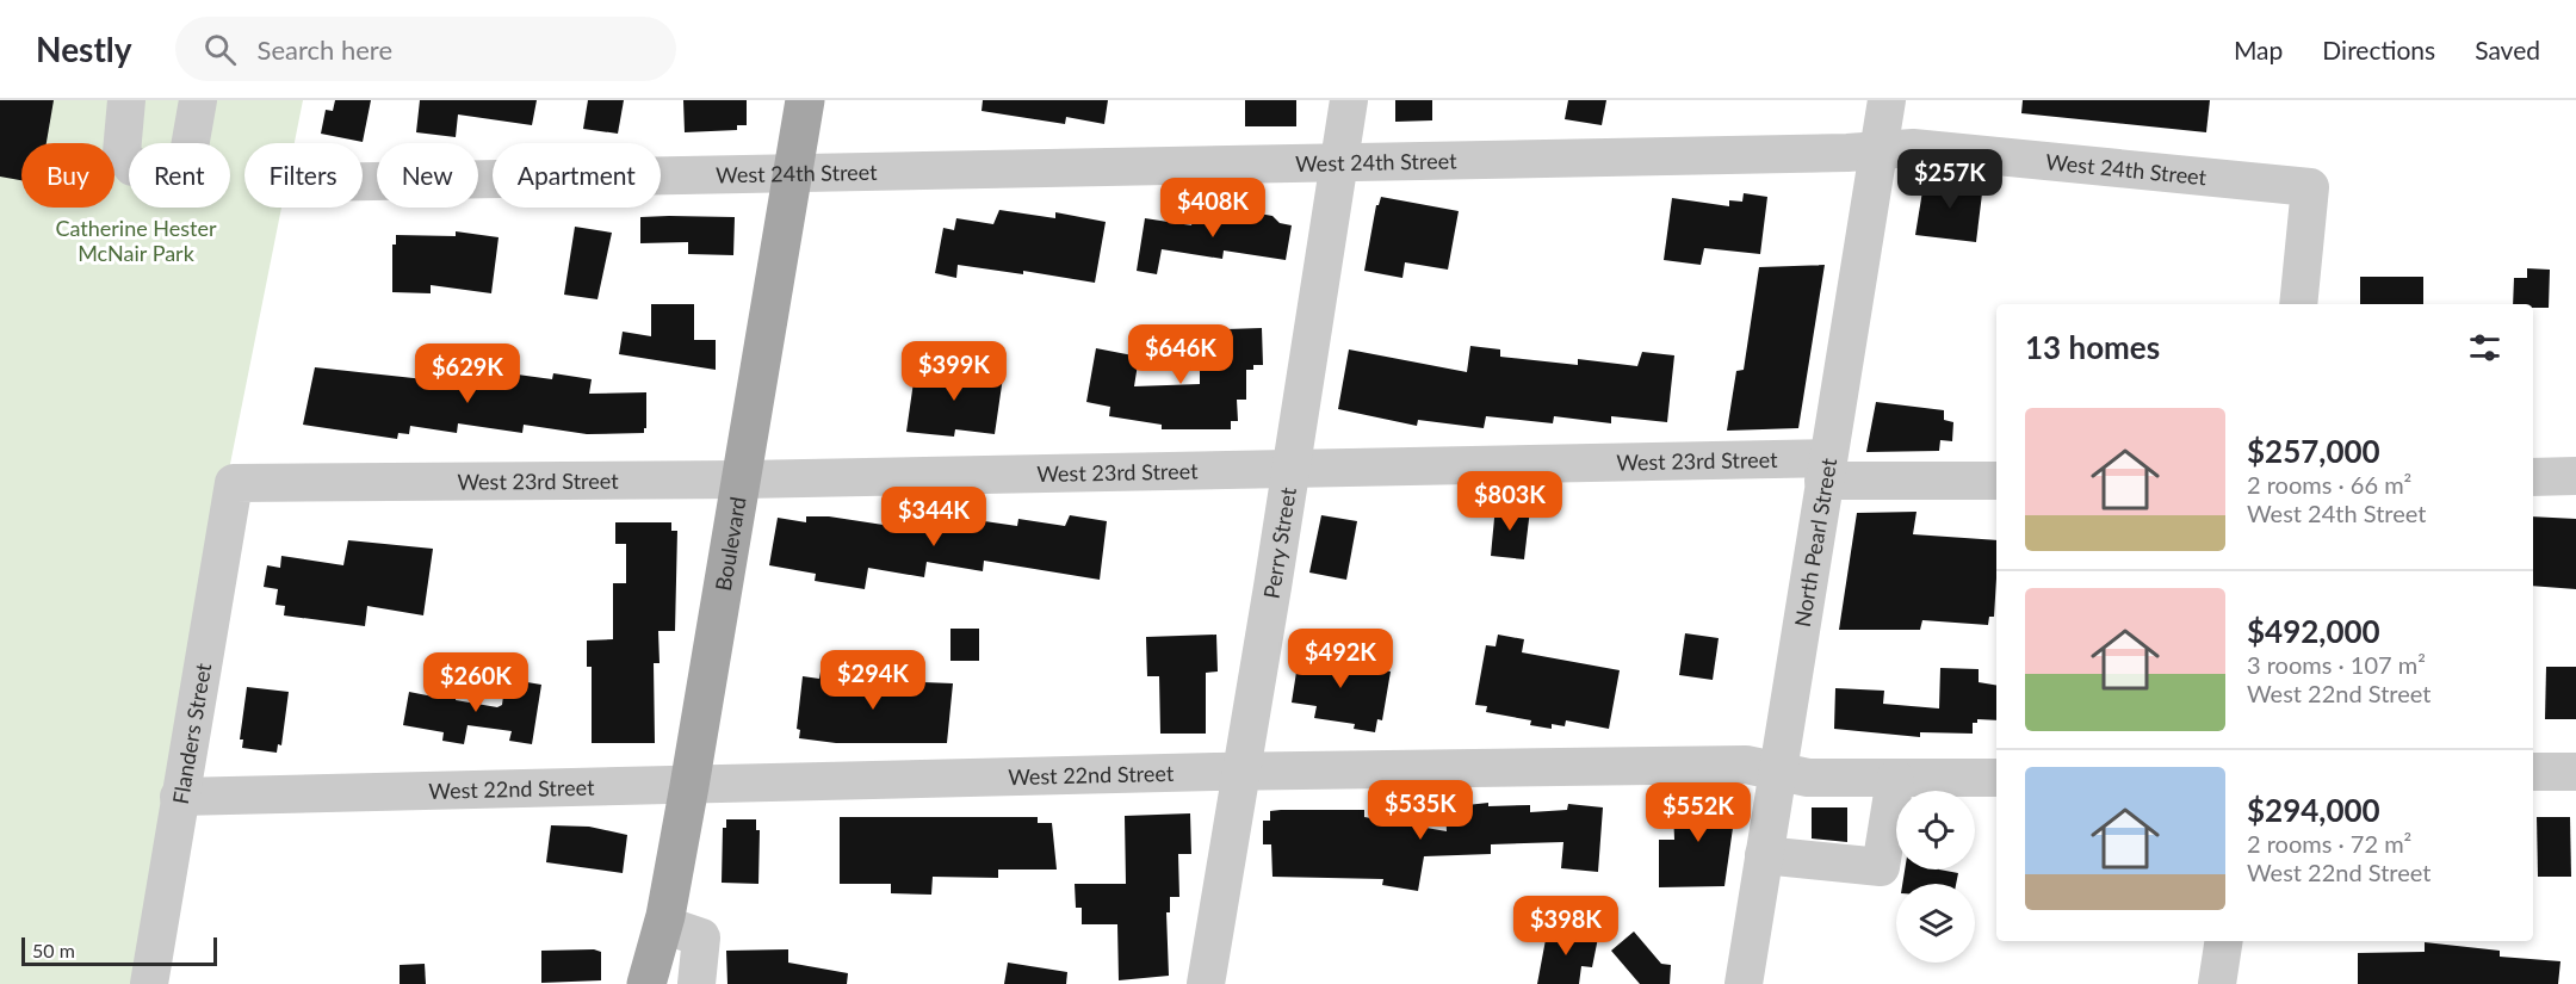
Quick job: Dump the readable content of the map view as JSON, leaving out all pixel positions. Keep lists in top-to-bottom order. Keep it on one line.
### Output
{"streets":{"main road":["Boulevard"],"street":["West 24th Street","West 23rd Street","North Pearl Street","Perry Street","Flanders Street","West 22nd Street"]},"crossings":[["West 24th Street","North Pearl Street"],["West 24th Street","Perry Street"],["West 24th Street","Boulevard"],["West 23rd Street","North Pearl Street"],["West 23rd Street","Perry Street"],["West 23rd Street","Boulevard"],["West 23rd Street","Flanders Street"],["North Pearl Street","West 22nd Street"],["Perry Street","West 22nd Street"],["Boulevard","West 22nd Street"],["Flanders Street","West 22nd Street"]],"parks":["Catherine Hester McNair Park"],"scale_bar":"50 m","page":{"header":"Nestly","search":"Search here","nav":["Map","Directions","Saved"],"chip":["Buy","Rent","Filters","New","Apartment"],"price":["$257K","$408K","$646K","$399K","$629K","$803K","$344K","$492K","$294K","$260K","$535K","$552K","$398K"],"heading":"13 homes","list":[{"name":"$257,000","note":"2 rooms · 66 m² · West 24th Street"},{"name":"$492,000","note":"3 rooms · 107 m² · West 22nd Street"},{"name":"$294,000","note":"2 rooms · 72 m² · West 22nd Street"}],"scale":"50 m"}}
